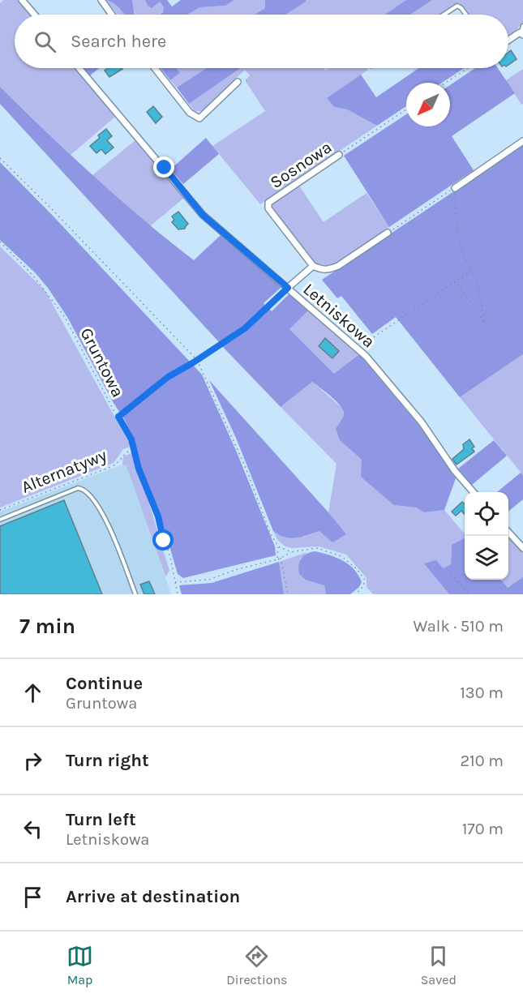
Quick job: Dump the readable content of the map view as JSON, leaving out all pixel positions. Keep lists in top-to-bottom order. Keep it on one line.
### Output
{"streets":{"street":["Sosnowa","Letniskowa"],"path":["Gruntowa","Alternatywy"]},"crossings":[["Gruntowa","Alternatywy"]],"north":"bottom left","page":{"search":"Search here","heading":["7 min","Walk · 510 m"],"list":[["Continue","Gruntowa","130 m"],["Turn right","210 m"],["Turn left","Letniskowa","170 m"],"Arrive at destination"],"nav":["Map","Directions","Saved"]}}
